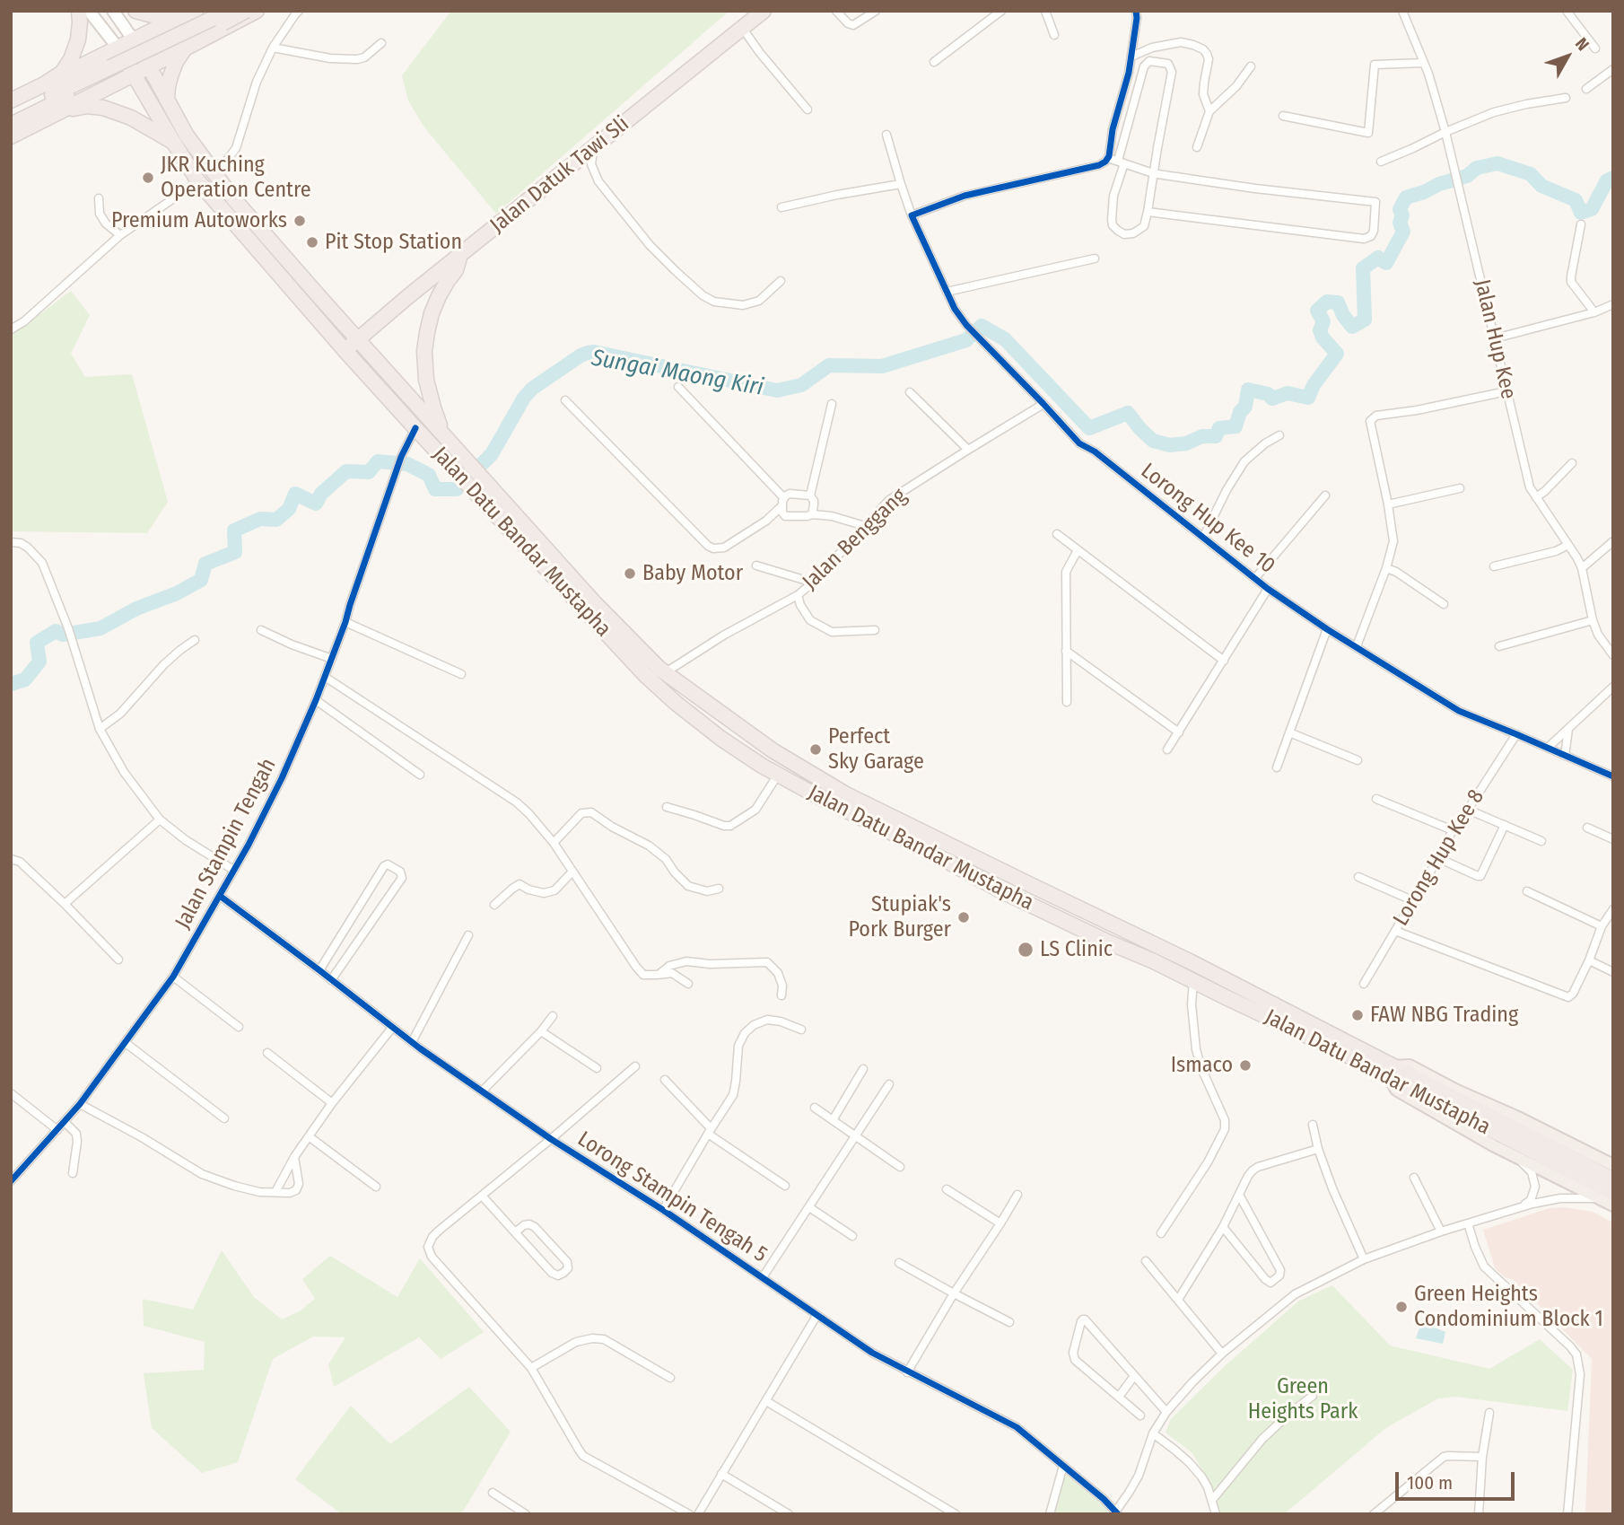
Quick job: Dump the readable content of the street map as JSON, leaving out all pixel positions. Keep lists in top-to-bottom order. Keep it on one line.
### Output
{"streets":{"highway":["Jalan Datuk Tawi Sli","Jalan Datu Bandar Mustapha"],"street":["Jalan Hup Kee","Lorong Hup Kee 10","Jalan Benggang","Jalan Stampin Tengah","Lorong Hup Kee 8","Lorong Stampin Tengah 5"]},"crossings":[["Jalan Datuk Tawi Sli","Jalan Datu Bandar Mustapha"],["Lorong Hup Kee 10","Jalan Benggang"],["Lorong Hup Kee 10","Lorong Hup Kee 8"],["Jalan Benggang","Jalan Datu Bandar Mustapha"],["Jalan Datu Bandar Mustapha","Jalan Stampin Tengah"],["Jalan Stampin Tengah","Lorong Stampin Tengah 5"]],"water":["Sungai Maong Kiri"],"parks":["Green Heights Park"],"places":["JKR Kuching Operation Centre","Premium Autoworks","Pit Stop Station","Baby Motor","Perfect Sky Garage","Stupiak's Pork Burger","LS Clinic","FAW NBG Trading","Ismaco","Green Heights Condominium Block 1"],"scale_bar":"100 m","north":"top right"}
